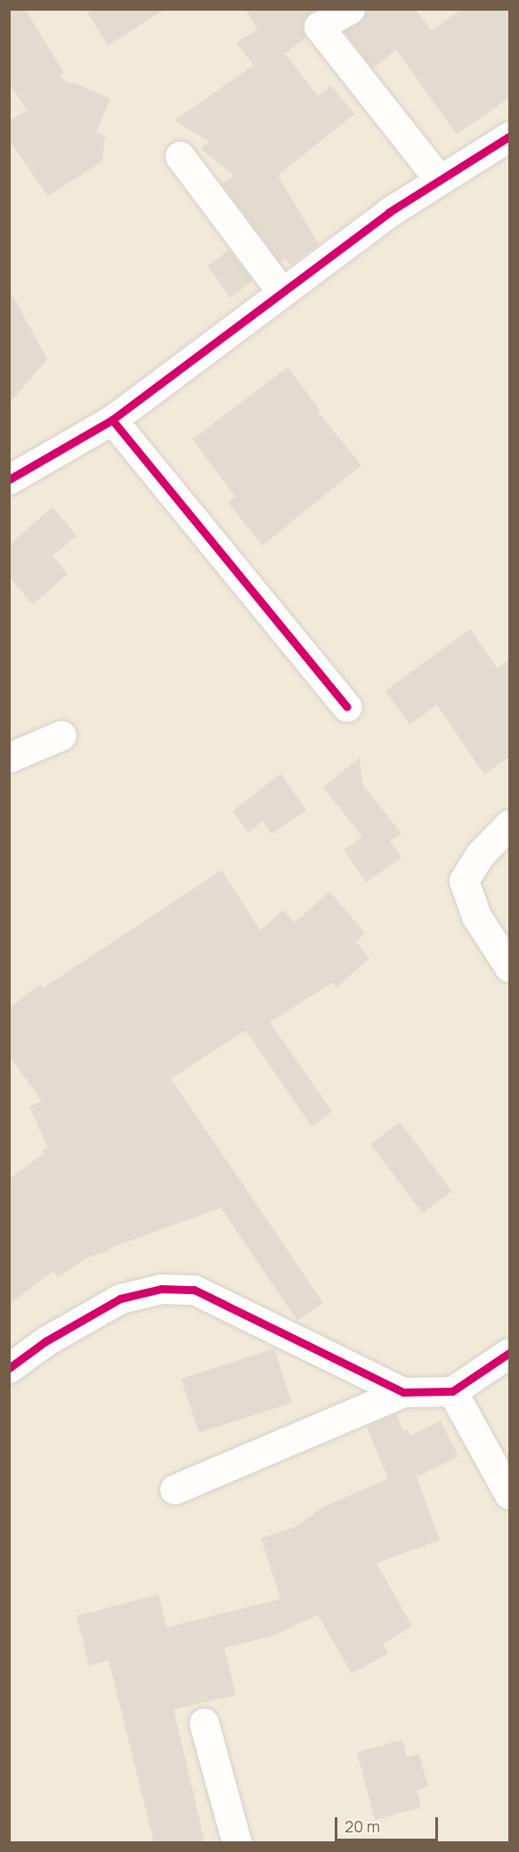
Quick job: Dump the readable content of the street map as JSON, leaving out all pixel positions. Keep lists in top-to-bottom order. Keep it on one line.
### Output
{"scale_bar":"20 m"}
